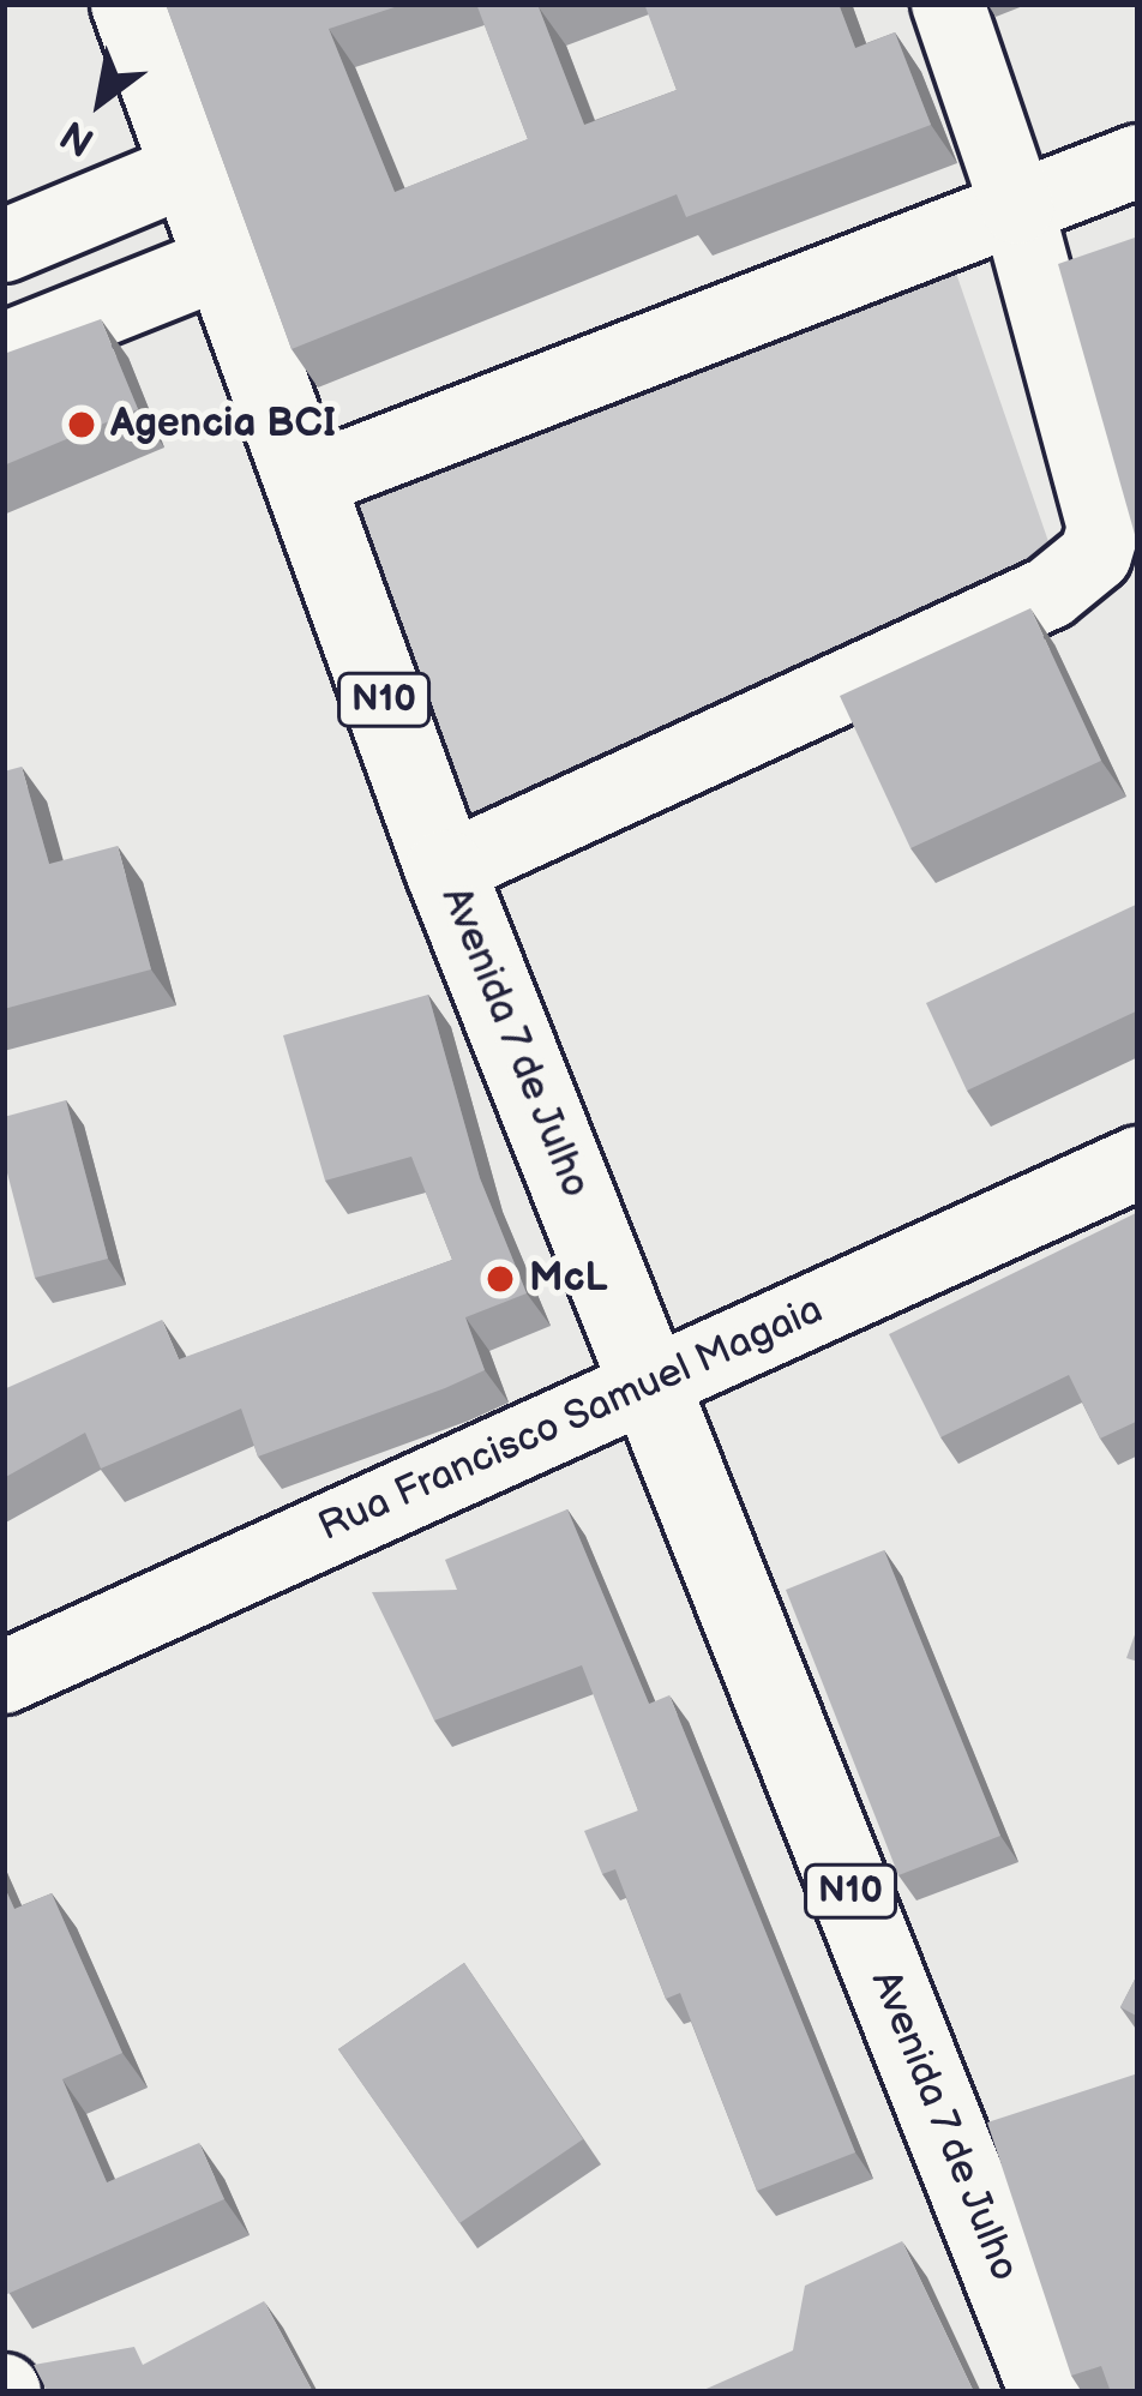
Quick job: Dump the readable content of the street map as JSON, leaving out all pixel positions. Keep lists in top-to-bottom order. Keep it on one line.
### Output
{"streets":{"main road":["N10","Avenida 7 de Julho"],"street":["Rua Francisco Samuel Magaia"]},"crossings":[["Avenida 7 de Julho","Rua Francisco Samuel Magaia"]],"places":["Agencia BCI","McL"],"north":"bottom left"}
